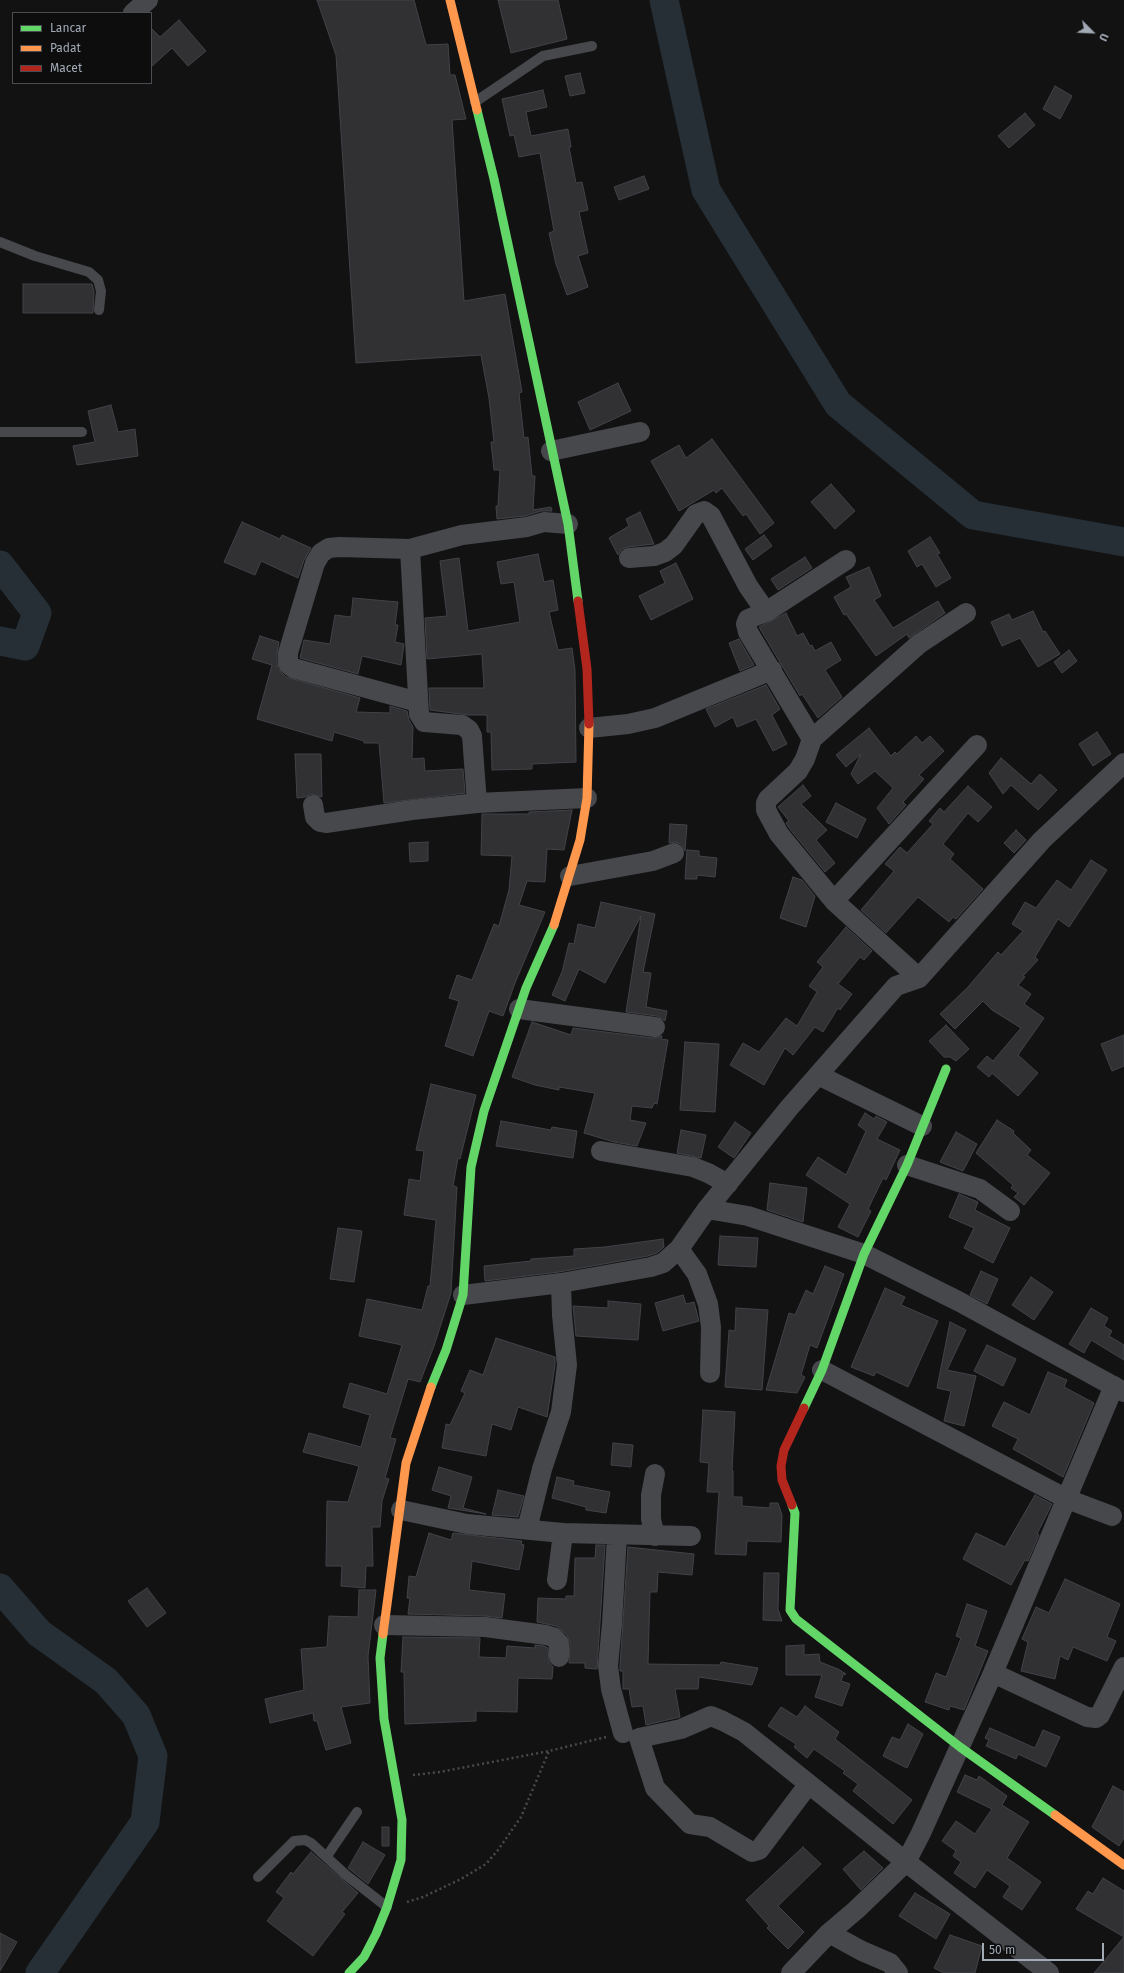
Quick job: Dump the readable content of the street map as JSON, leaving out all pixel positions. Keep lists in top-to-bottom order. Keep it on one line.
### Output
{"legend":["Lancar","Padat","Macet"],"scale_bar":"50 m","north":"bottom right"}
